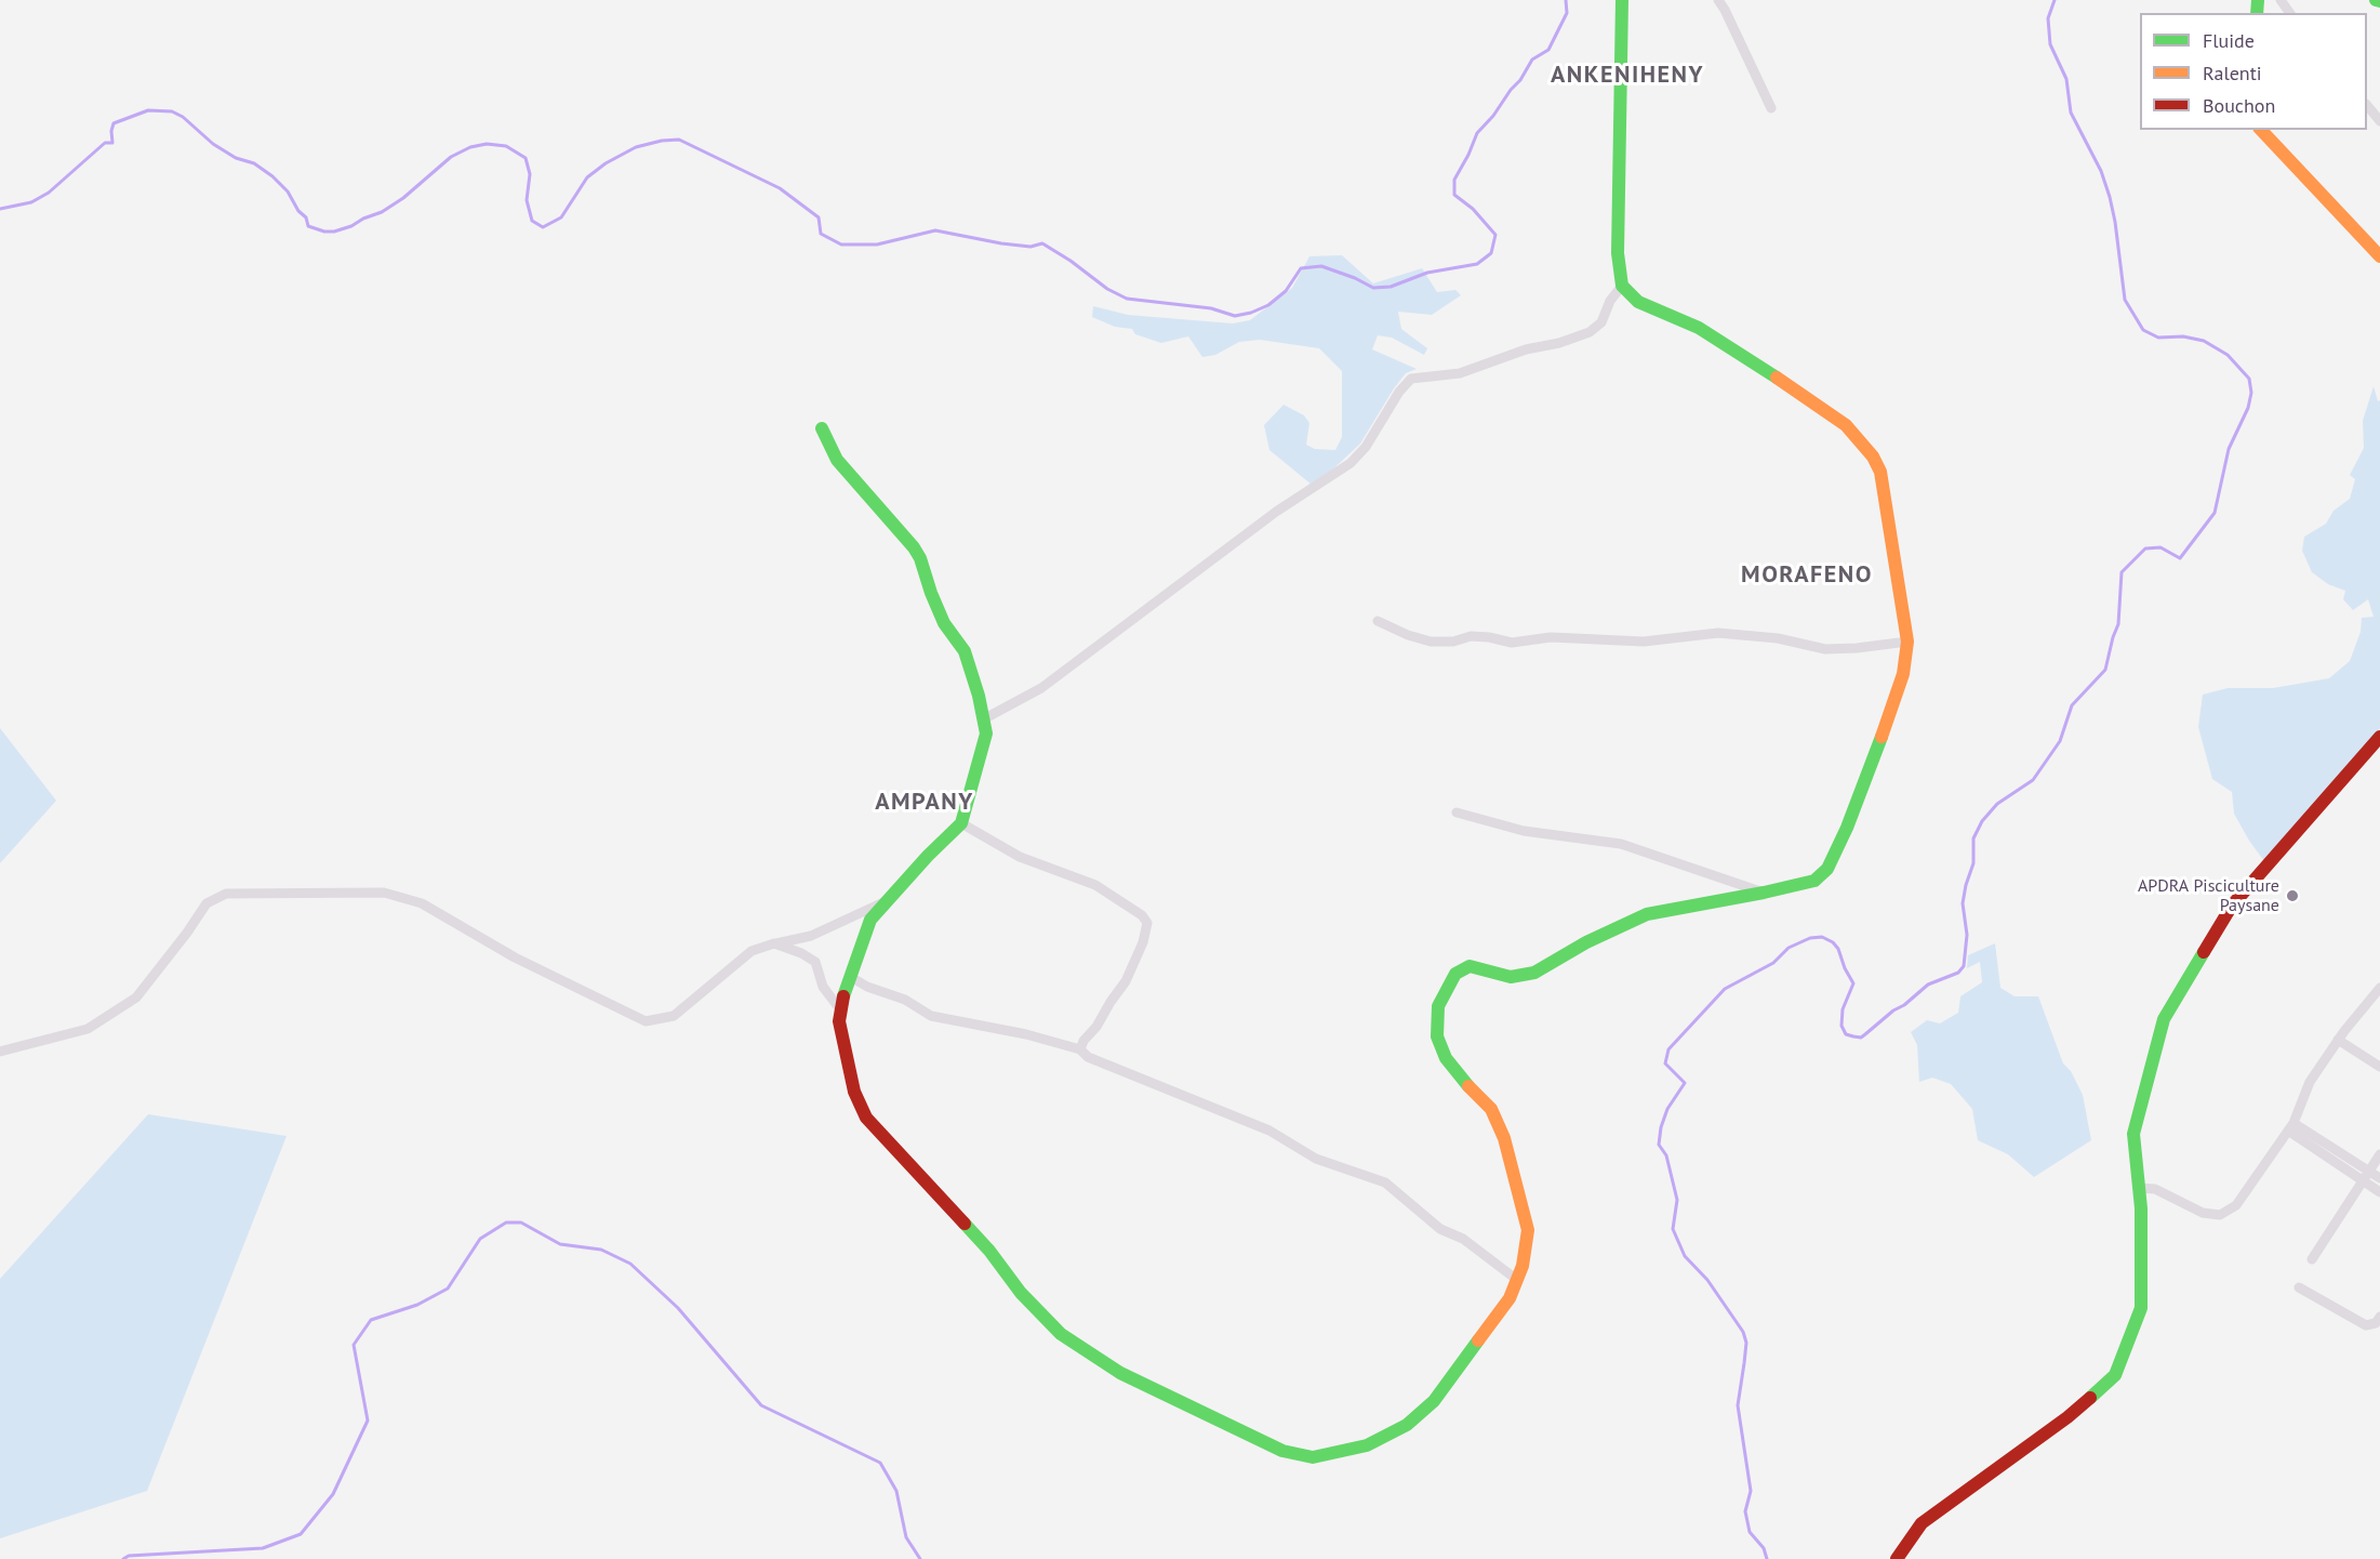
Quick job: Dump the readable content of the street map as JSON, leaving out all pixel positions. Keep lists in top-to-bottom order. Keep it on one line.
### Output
{"districts":["ANKENIHENY","MORAFENO","AMPANY"],"places":["APDRA Pisciculture Paysane"],"legend":["Fluide","Ralenti","Bouchon"]}
